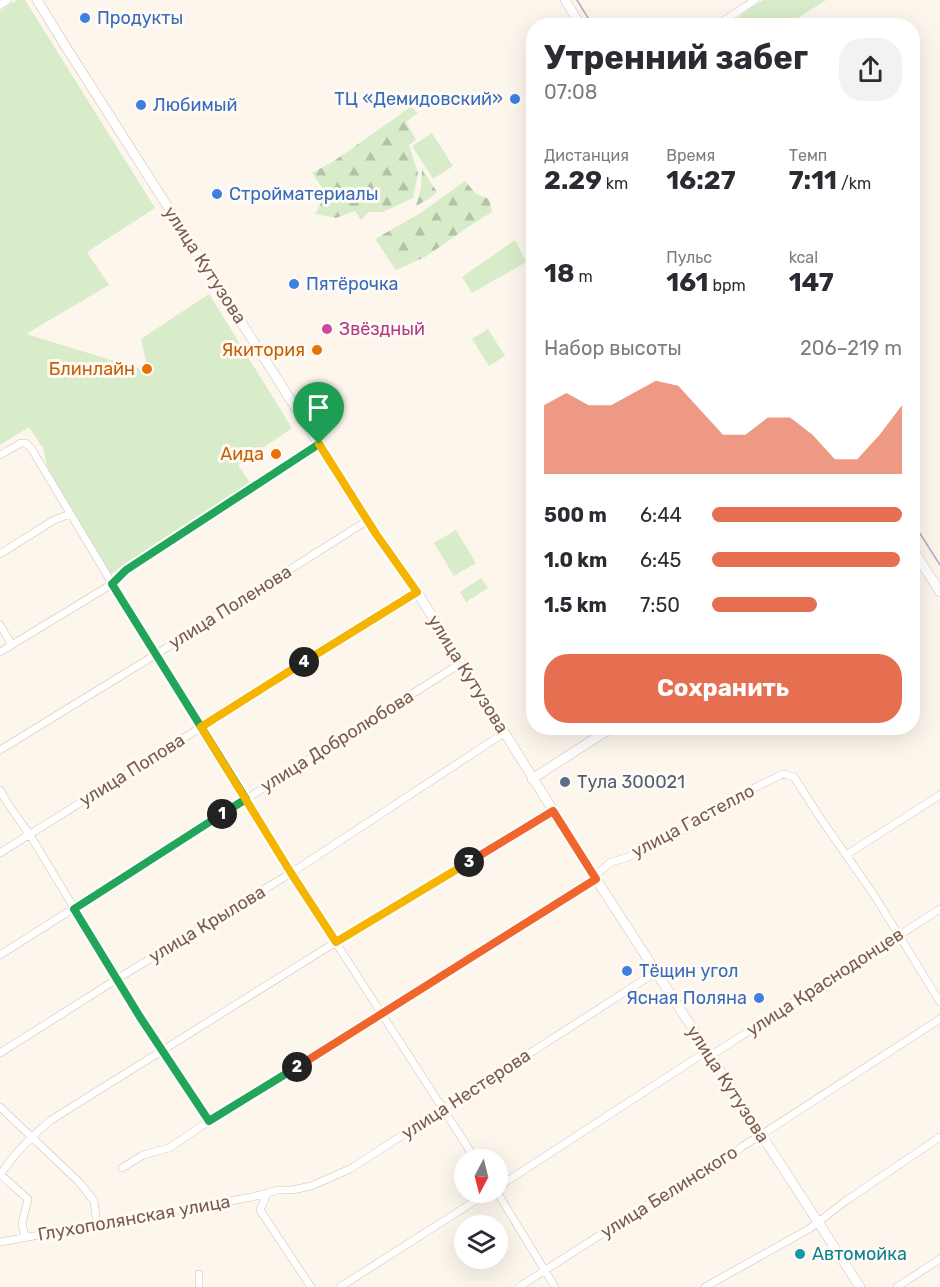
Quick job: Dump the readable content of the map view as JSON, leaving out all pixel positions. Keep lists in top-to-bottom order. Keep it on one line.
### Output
{"streets":{"main road":["улица Кутузова"],"street":["улица Поленова","улица Добролюбова","улица Попова","улица Гастелло","улица Крылова","улица Краснодонцев","улица Нестерова","улица Белинского","Глухополянская улица"]},"crossings":[["улица Кутузова","улица Поленова"],["улица Кутузова","улица Добролюбова"],["улица Кутузова","улица Попова"],["улица Кутузова","улица Гастелло"],["улица Кутузова","улица Крылова"],["улица Кутузова","улица Краснодонцев"],["улица Кутузова","улица Нестерова"],["улица Кутузова","улица Белинского"],["улица Нестерова","Глухополянская улица"]],"places":["Продукты","ТЦ «Демидовский»","Любимый","Стройматериалы","Пятёрочка","Звёздный","Якитория","Блинлайн","Аида","Тула 300021","Тёщин угол","Ясная Поляна","Автомойка"],"north":"bottom","page":{"heading":["Утренний забег","07:08"],"stats":[["Дистанция","2.29 km"],["Время","16:27"],["Темп","7:11 /km"],["18 m"],["Пульс","161 bpm"],["kcal","147"]],"chart":["Набор высоты","206–219 m"],"list":[{"name":"500 m","note":"6:44"},{"name":"1.0 km","note":"6:45"},{"name":"1.5 km","note":"7:50"}],"buttons":"Сохранить","pins":["4","1","3","2"]}}
